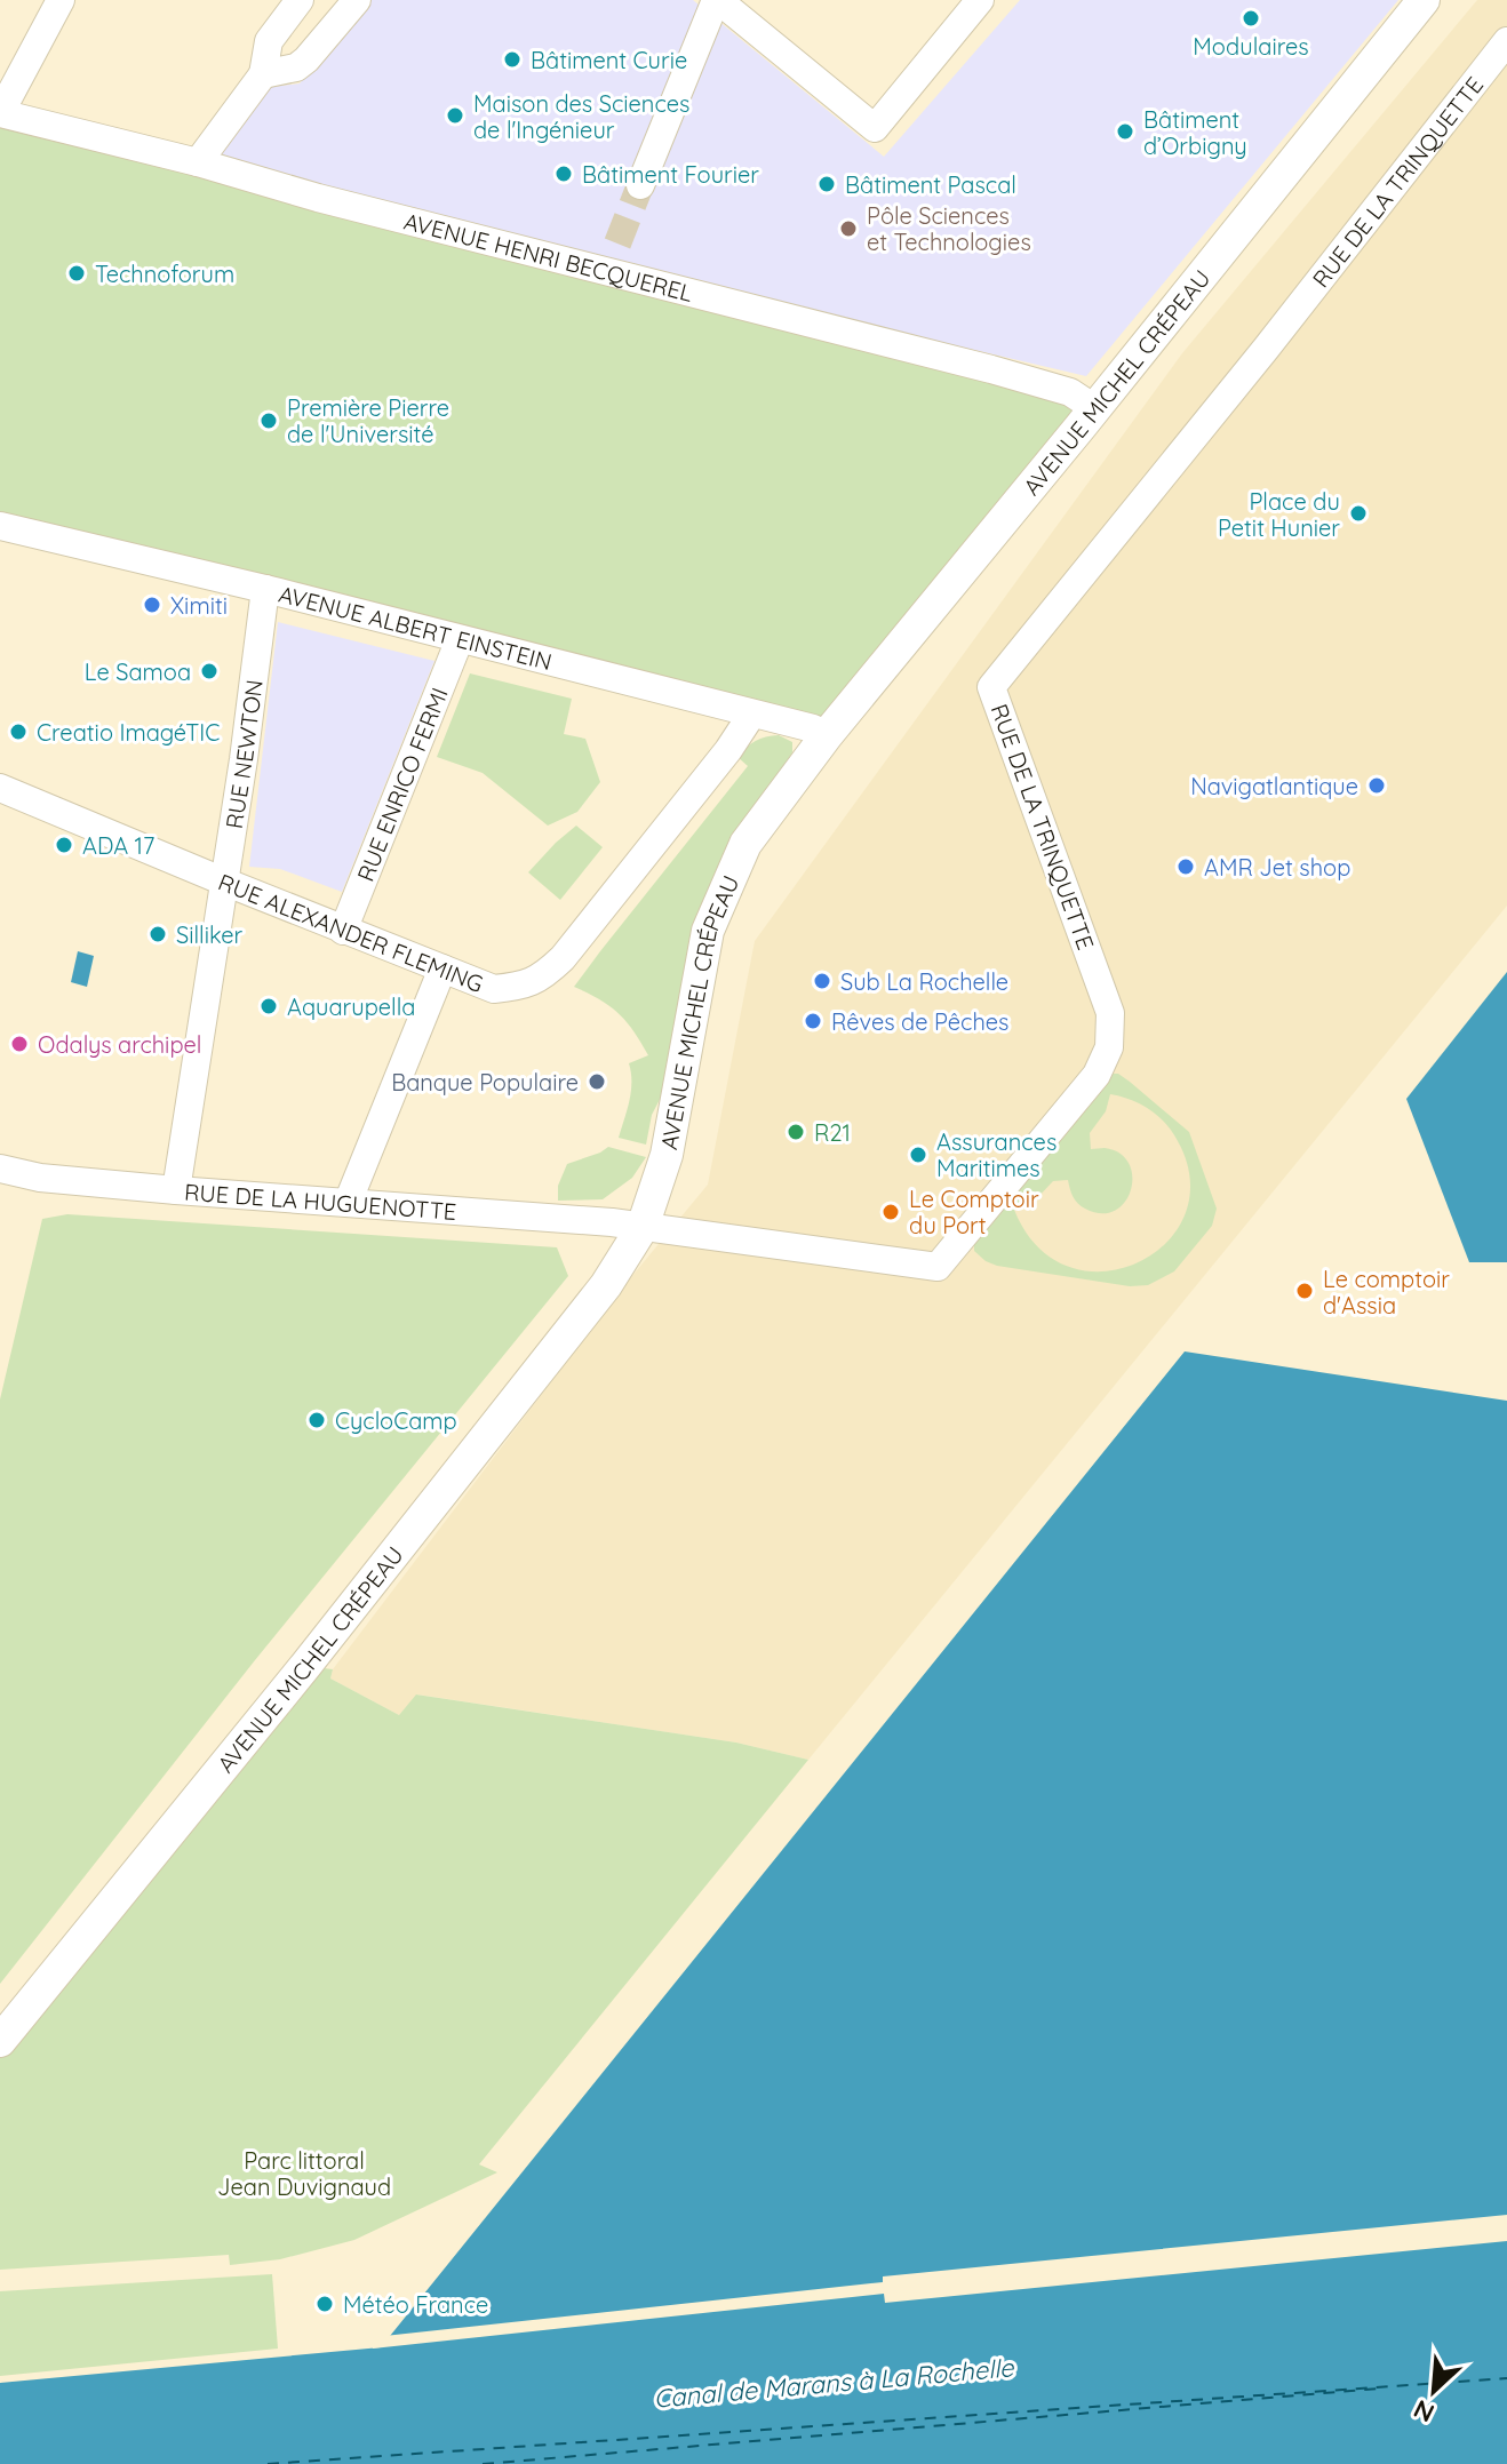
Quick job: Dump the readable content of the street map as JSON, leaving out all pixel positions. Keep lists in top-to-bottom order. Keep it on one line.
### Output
{"streets":{"street":["RUE DE LA TRINQUETTE","AVENUE HENRI BECQUEREL","AVENUE MICHEL CRÉPEAU","AVENUE ALBERT EINSTEIN","RUE NEWTON","RUE ENRICO FERMI","RUE ALEXANDER FLEMING","RUE DE LA HUGUENOTTE"]},"crossings":[["RUE DE LA TRINQUETTE","AVENUE MICHEL CRÉPEAU"],["RUE DE LA TRINQUETTE","RUE DE LA HUGUENOTTE"],["AVENUE HENRI BECQUEREL","AVENUE MICHEL CRÉPEAU"],["AVENUE MICHEL CRÉPEAU","AVENUE ALBERT EINSTEIN"],["AVENUE MICHEL CRÉPEAU","RUE DE LA HUGUENOTTE"],["AVENUE ALBERT EINSTEIN","RUE NEWTON"],["AVENUE ALBERT EINSTEIN","RUE ENRICO FERMI"],["AVENUE ALBERT EINSTEIN","RUE ALEXANDER FLEMING"],["RUE NEWTON","RUE ALEXANDER FLEMING"],["RUE NEWTON","RUE DE LA HUGUENOTTE"],["RUE ENRICO FERMI","RUE ALEXANDER FLEMING"]],"water":["Canal de Marans à La Rochelle"],"parks":["Parc littoral Jean Duvignaud"],"places":["Modulaires","Bâtiment Curie","Maison des Sciences de l'Ingénieur","Bâtiment d’Orbigny","Bâtiment Fourier","Bâtiment Pascal","Pôle Sciences et Technologies","Technoforum","Première Pierre de l'Université","Place du Petit Hunier","Ximiti","Le Samoa","Creatio ImagéTIC","Navigatlantique","ADA 17","AMR Jet shop","Silliker","Sub La Rochelle","Aquarupella","Rêves de Pêches","Odalys archipel","Banque Populaire","R21","Assurances Maritimes","Le Comptoir du Port","Le comptoir d'Assia","CycloCamp","Météo France"],"north":"bottom left"}
